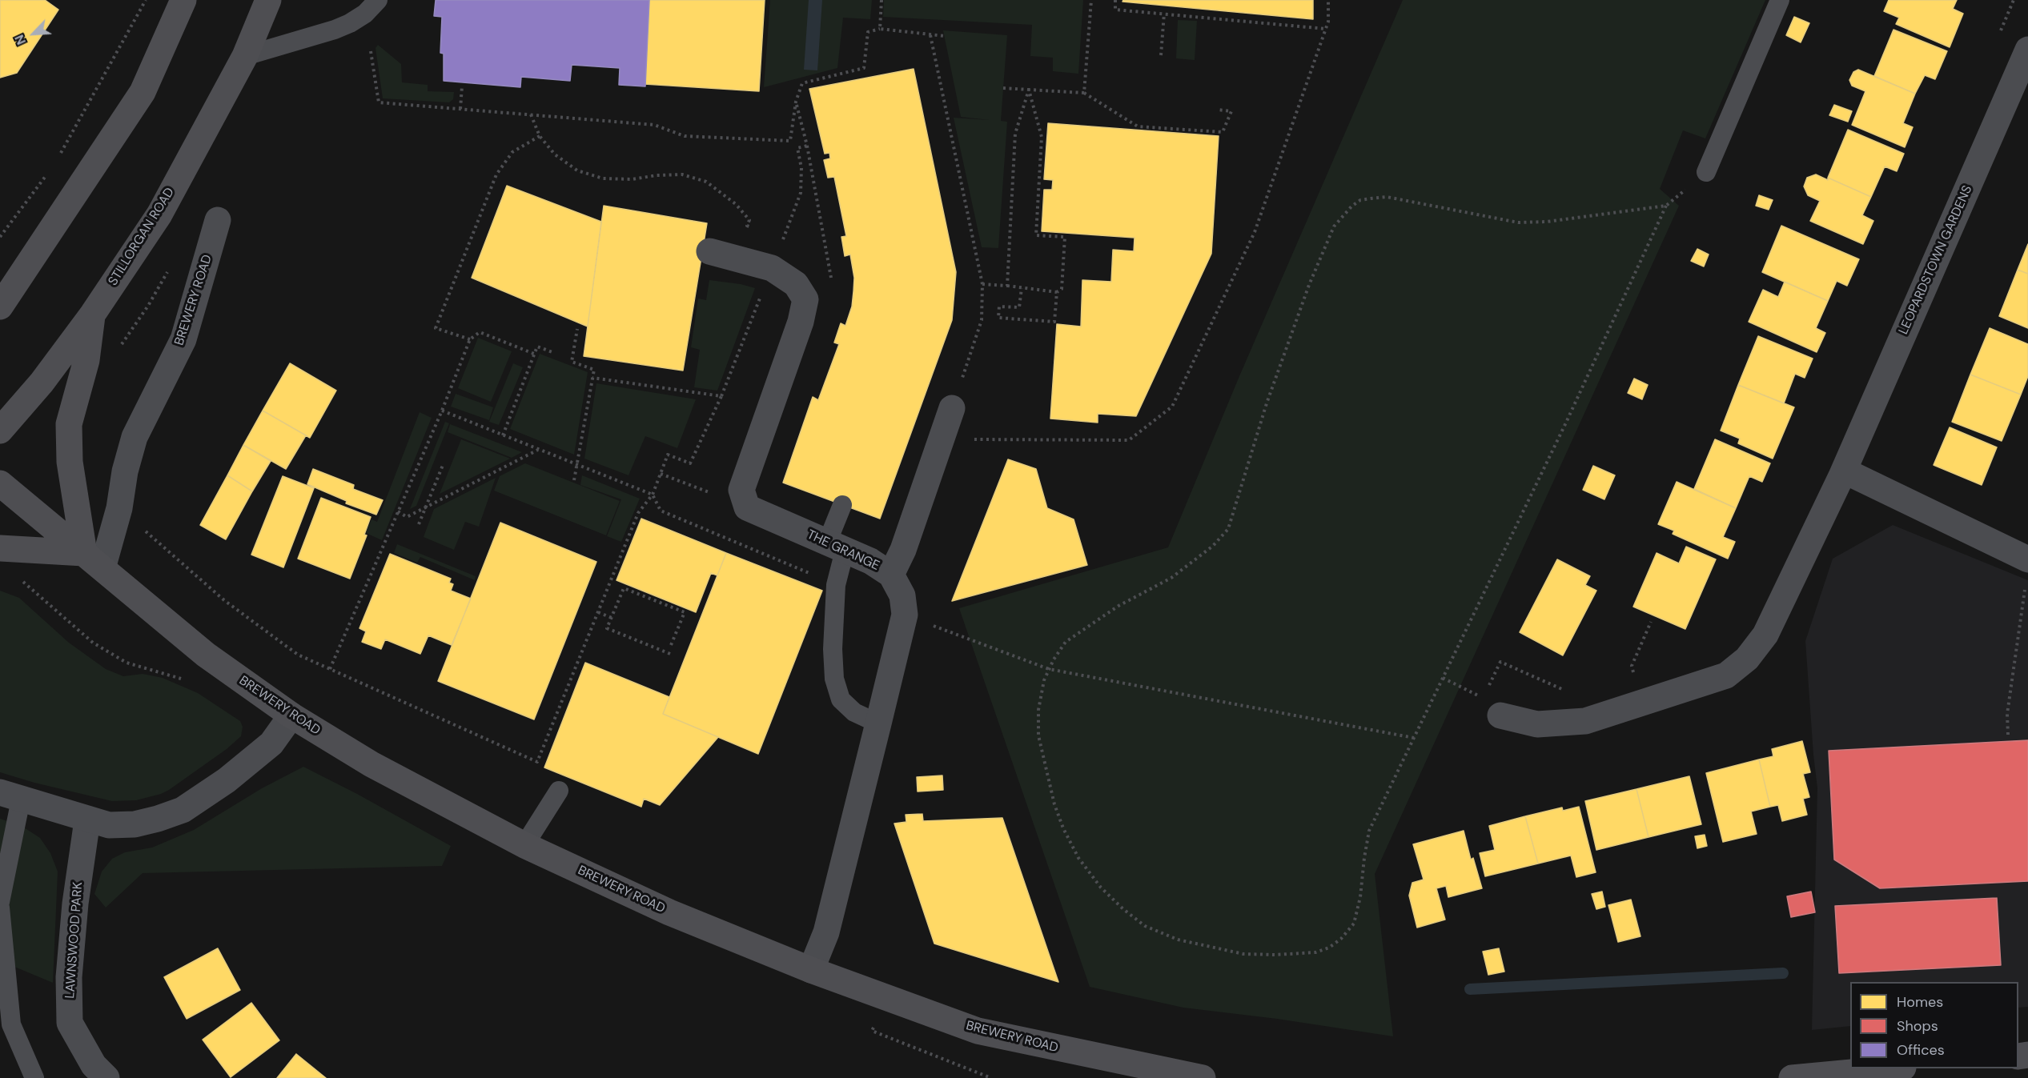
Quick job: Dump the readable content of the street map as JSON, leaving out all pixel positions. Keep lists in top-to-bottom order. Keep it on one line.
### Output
{"streets":{"highway":["STILLORGAN ROAD","BREWERY ROAD"],"street":["LEOPARDSTOWN GARDENS","THE GRANGE","LAWNSWOOD PARK"]},"crossings":[["BREWERY ROAD","THE GRANGE"]],"legend":["Homes","Shops","Offices"],"north":"bottom left"}
